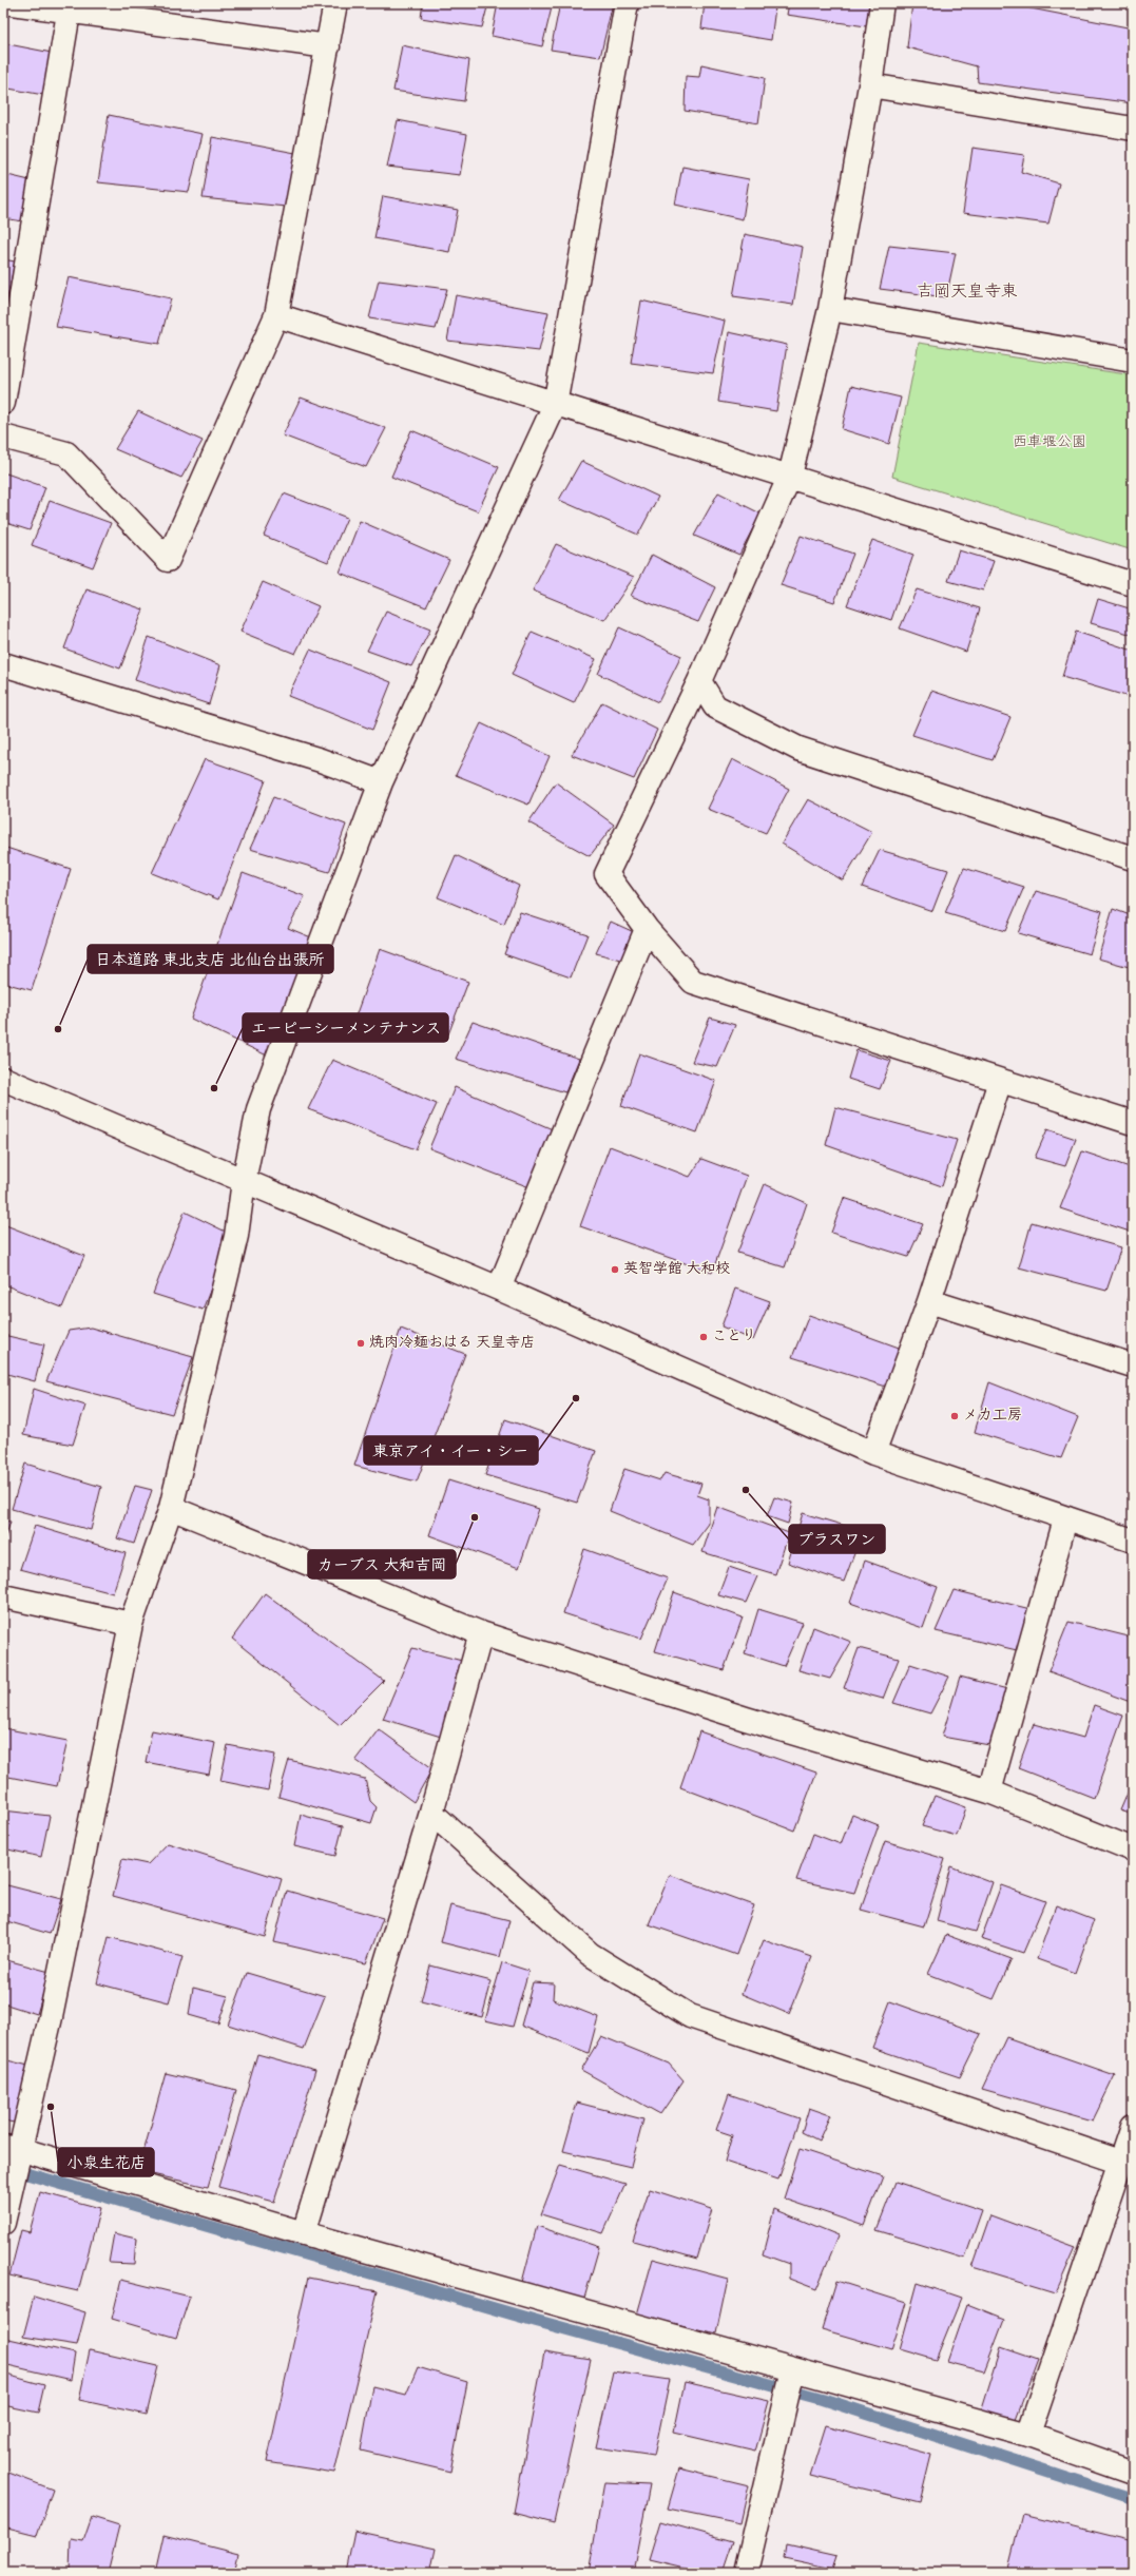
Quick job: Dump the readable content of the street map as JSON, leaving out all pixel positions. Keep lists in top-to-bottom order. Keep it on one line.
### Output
{"districts":["吉岡天皇寺東"],"parks":["西車堰公園"],"places":["日本道路 東北支店 北仙台出張所","エーピーシーメンテナンス","英智学館 大和校","ことり","焼肉冷麺おはる 天皇寺店","東京アイ・イー・シー","メカ工房","プラスワン","カーブス 大和吉岡","小泉生花店"]}
